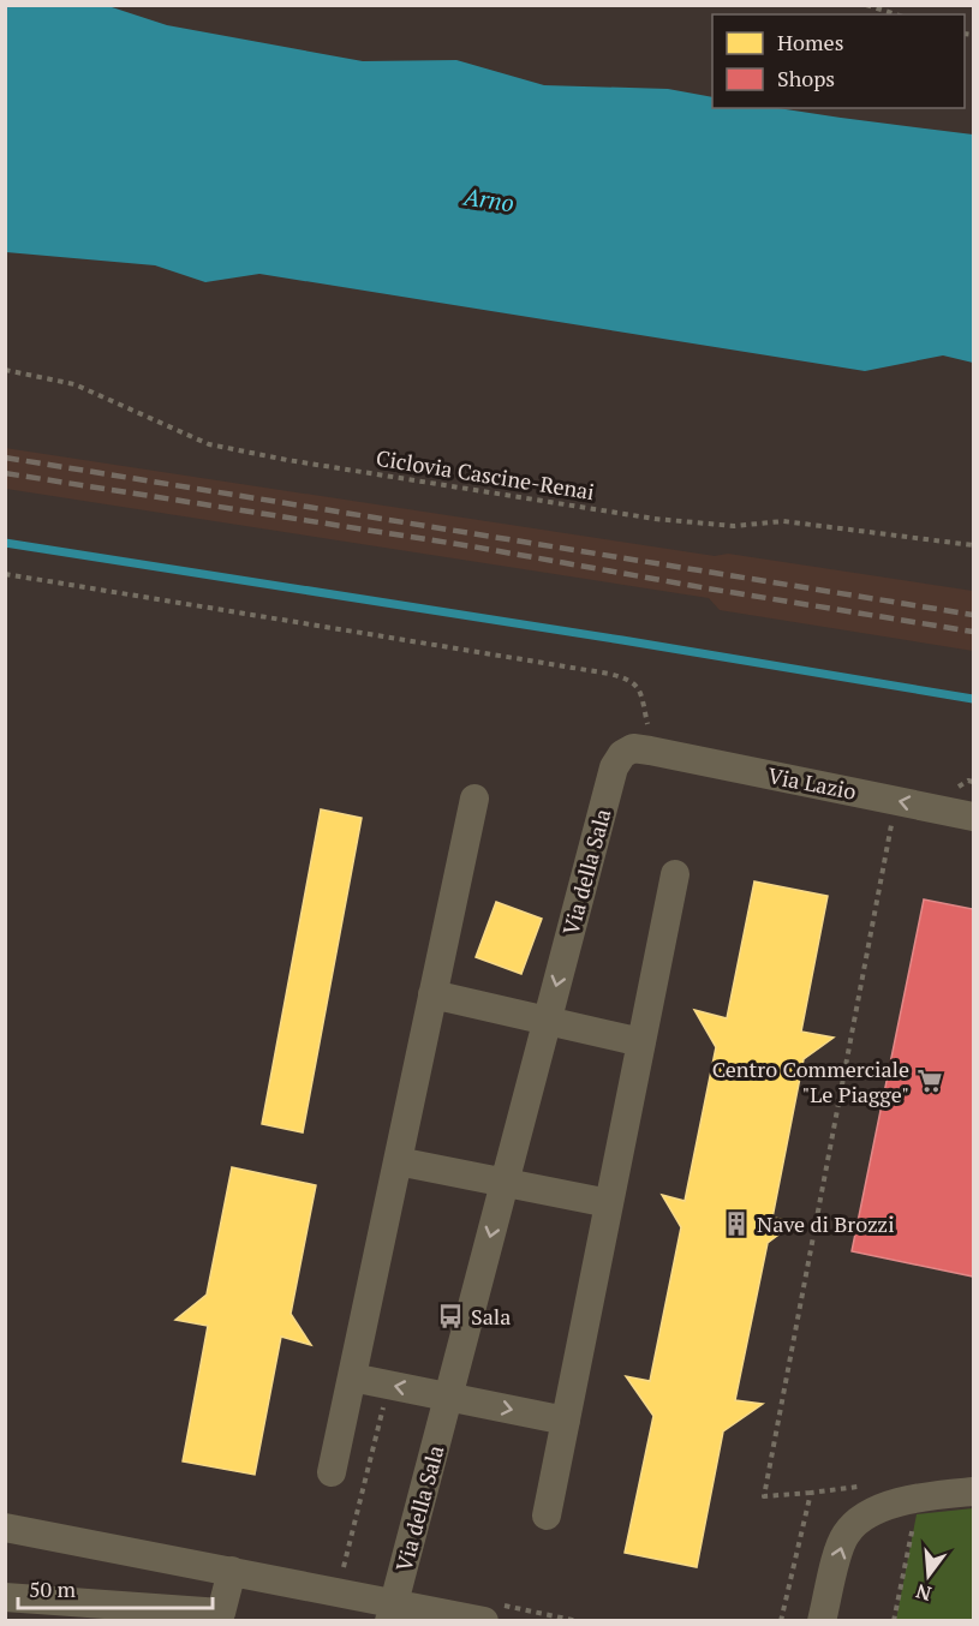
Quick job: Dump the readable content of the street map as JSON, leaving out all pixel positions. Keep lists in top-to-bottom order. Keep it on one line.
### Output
{"streets":{"street":["Via Lazio","Via della Sala"],"path":["Ciclovia Cascine-Renai"]},"crossings":[["Via Lazio","Via della Sala"]],"one_way":["Via Lazio"],"water":["Arno"],"places":{"supermarket":["Centro Commerciale \"Le Piagge\""],"building":["Nave di Brozzi"],"bus stop":["Sala"]},"legend":["Homes","Shops"],"scale_bar":"50 m","north":"bottom"}
